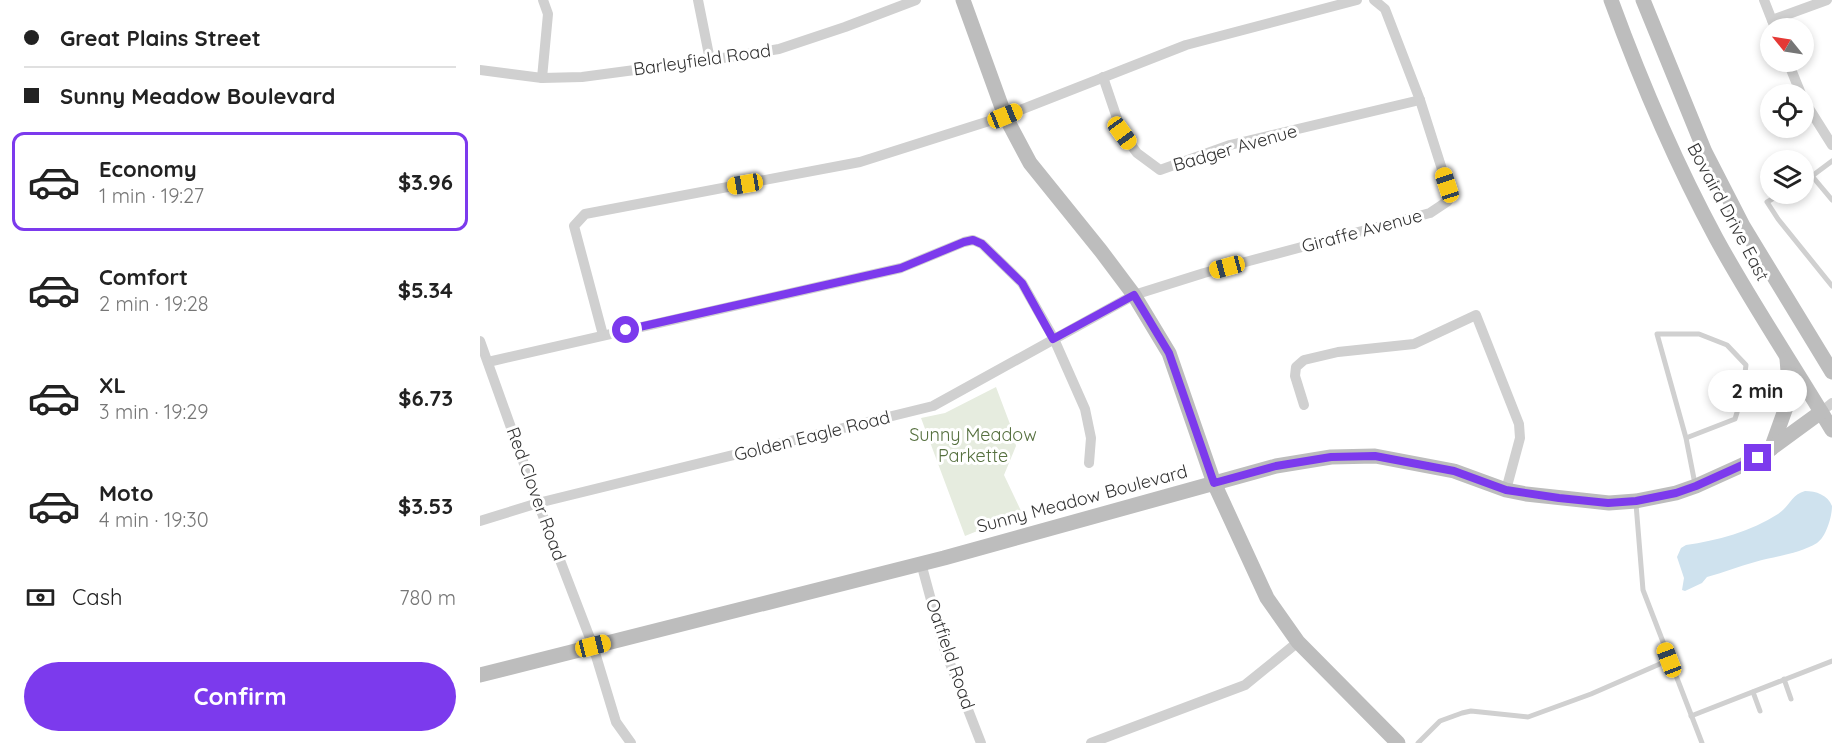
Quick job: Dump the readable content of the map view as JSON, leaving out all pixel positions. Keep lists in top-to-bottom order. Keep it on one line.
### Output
{"streets":{"street":["Barleyfield Road","Badger Avenue","Bovaird Drive East","Giraffe Avenue","Golden Eagle Road","Red Clover Road","Sunny Meadow Boulevard","Oatfield Road"]},"crossings":[["Badger Avenue","Giraffe Avenue"],["Bovaird Drive East","Sunny Meadow Boulevard"],["Giraffe Avenue","Golden Eagle Road"],["Golden Eagle Road","Red Clover Road"],["Red Clover Road","Sunny Meadow Boulevard"],["Sunny Meadow Boulevard","Oatfield Road"]],"parks":["Sunny Meadow Parkette"],"north":"top left","page":{"banner":["Great Plains Street","Sunny Meadow Boulevard"],"list":[{"name":"Economy","note":"1 min · 19:27","value":"$3.96"},{"name":"Comfort","note":"2 min · 19:28","value":"$5.34"},{"name":"XL","note":"3 min · 19:29","value":"$6.73"},{"name":"Moto","note":"4 min · 19:30","value":"$3.53"}],"bubble":"2 min","pay":["Cash","780 m"],"buttons":"Confirm"}}
